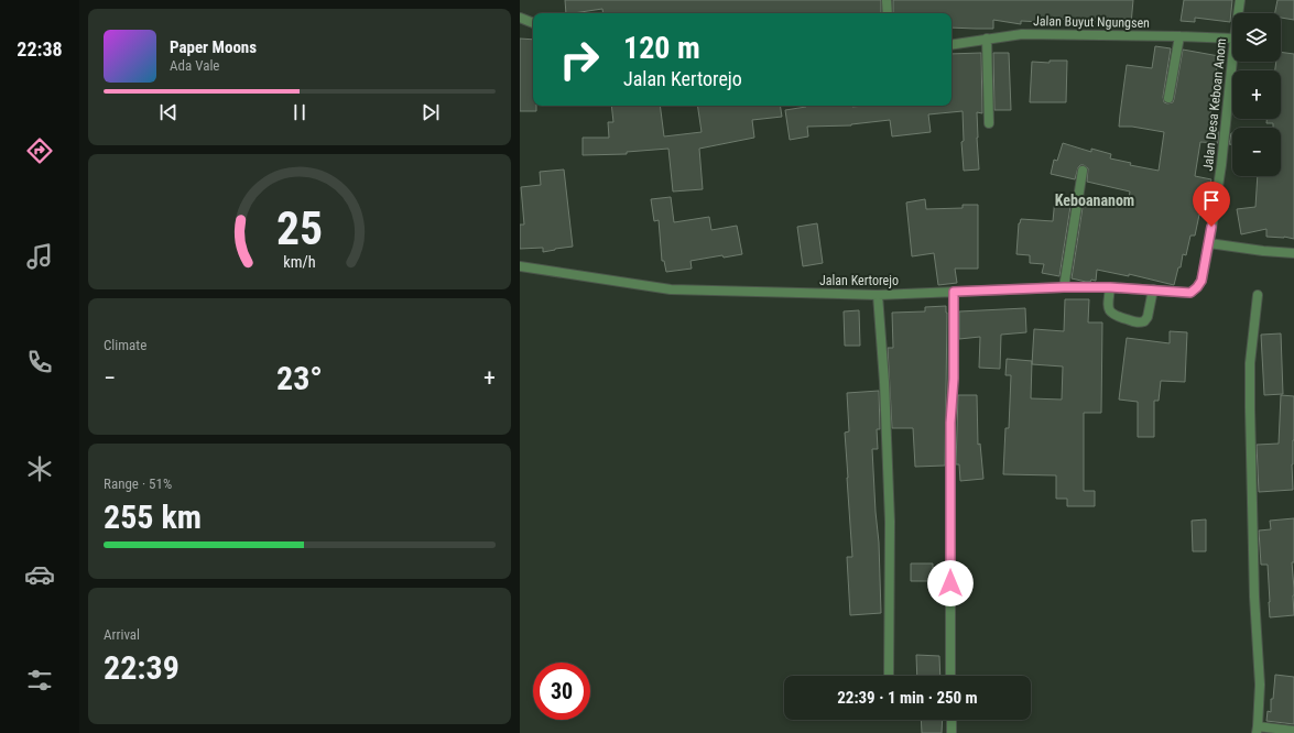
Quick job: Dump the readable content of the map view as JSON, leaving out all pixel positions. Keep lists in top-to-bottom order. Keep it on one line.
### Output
{"streets":{"street":["Jalan Buyut Ngungsen","Jalan Desa Keboan Anom","Jalan Kertorejo"]},"crossings":[["Jalan Desa Keboan Anom","Jalan Kertorejo"]],"districts":["Keboananom"],"page":{"tabs":"22:38","map_buttons":["+","−"],"turn":["120 m","Jalan Kertorejo"],"song":["Paper Moons","Ada Vale"],"tile":["Climate",["Range · 51%","255 km"],["Arrival","22:39"]],"heat":["−","23°","+"],"limit":"30","trip":"22:39 · 1 min · 250 m","gauge":["25","km/h"]}}
